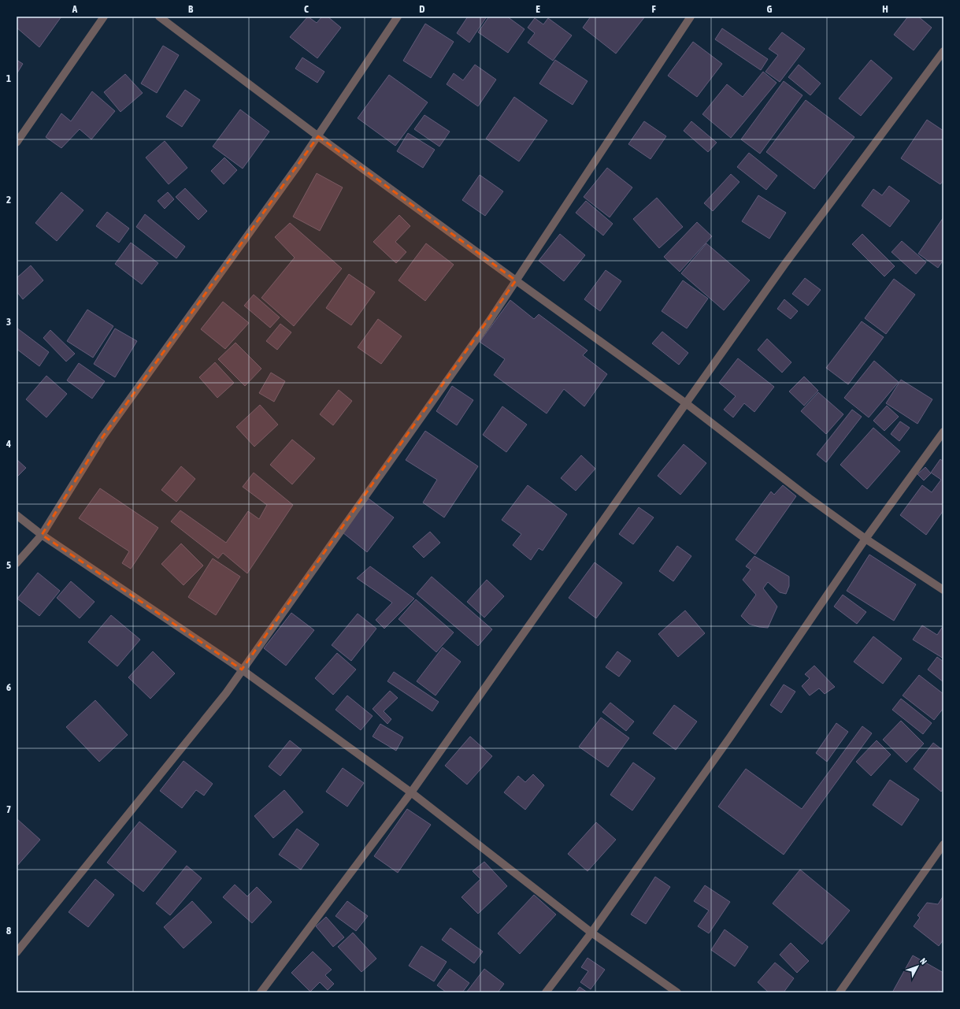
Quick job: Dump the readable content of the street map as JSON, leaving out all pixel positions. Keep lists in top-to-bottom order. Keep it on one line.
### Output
{"north":"top right","grid":{"columns":["A","B","C","D","E","F","G","H"],"rows":["1","2","3","4","5","6","7","8"]}}
